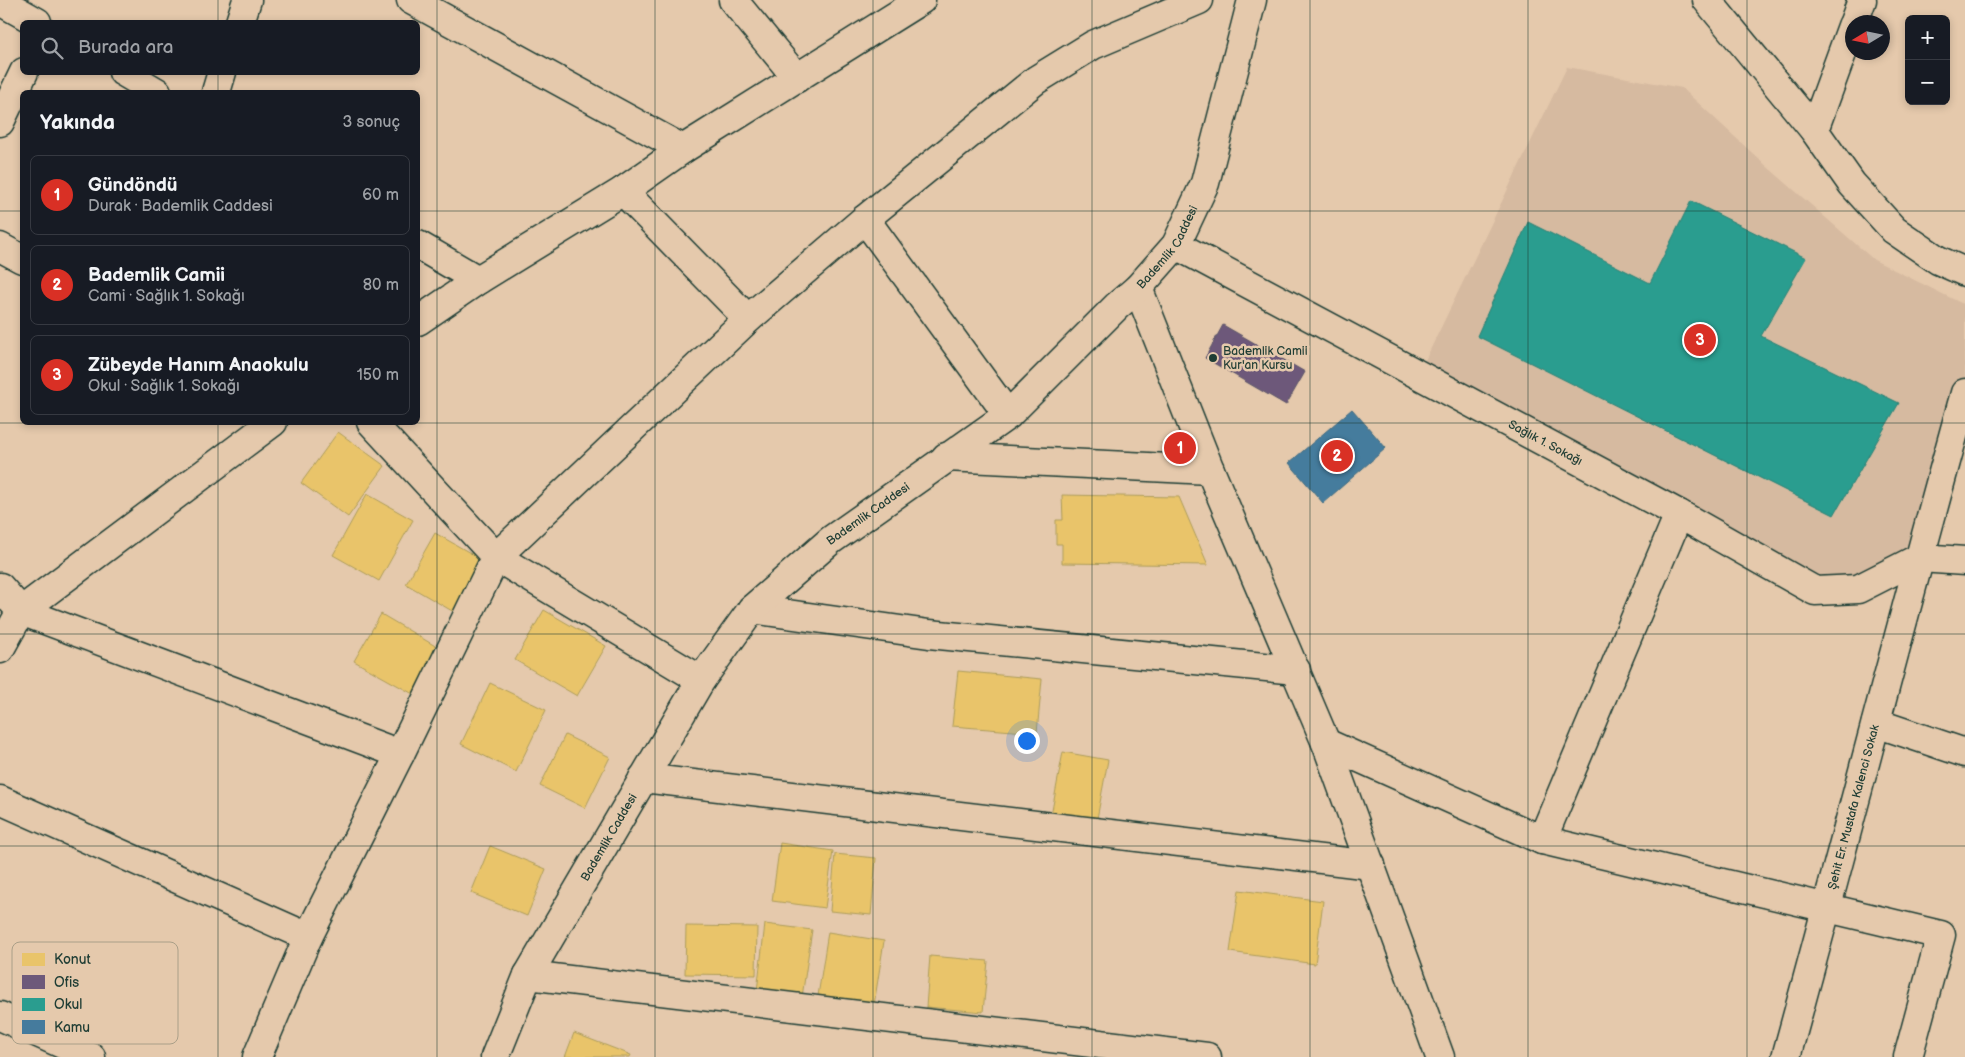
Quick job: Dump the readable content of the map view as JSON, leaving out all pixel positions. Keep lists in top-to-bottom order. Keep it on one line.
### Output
{"streets":{"street":["Bademlik Caddesi","Sağlık 1. Sokağı","Şehit Er. Mustafa Kalenci Sokak"]},"crossings":[["Bademlik Caddesi","Sağlık 1. Sokağı"],["Sağlık 1. Sokağı","Şehit Er. Mustafa Kalenci Sokak"]],"places":["Bademlik Camii Kur'an Kursu"],"legend":["Konut","Ofis","Okul","Kamu"],"north":"left","page":{"map_buttons":["+","−"],"search":"Burada ara","heading":["Yakında","3 sonuç"],"list":[{"mark":"1","name":"Gündöndü","note":"Durak · Bademlik Caddesi","value":"60 m"},{"mark":"2","name":"Bademlik Camii","note":"Cami · Sağlık 1. Sokağı","value":"80 m"},{"mark":"3","name":"Zübeyde Hanım Anaokulu","note":"Okul · Sağlık 1. Sokağı","value":"150 m"}],"pins":["3","1","2"]}}
